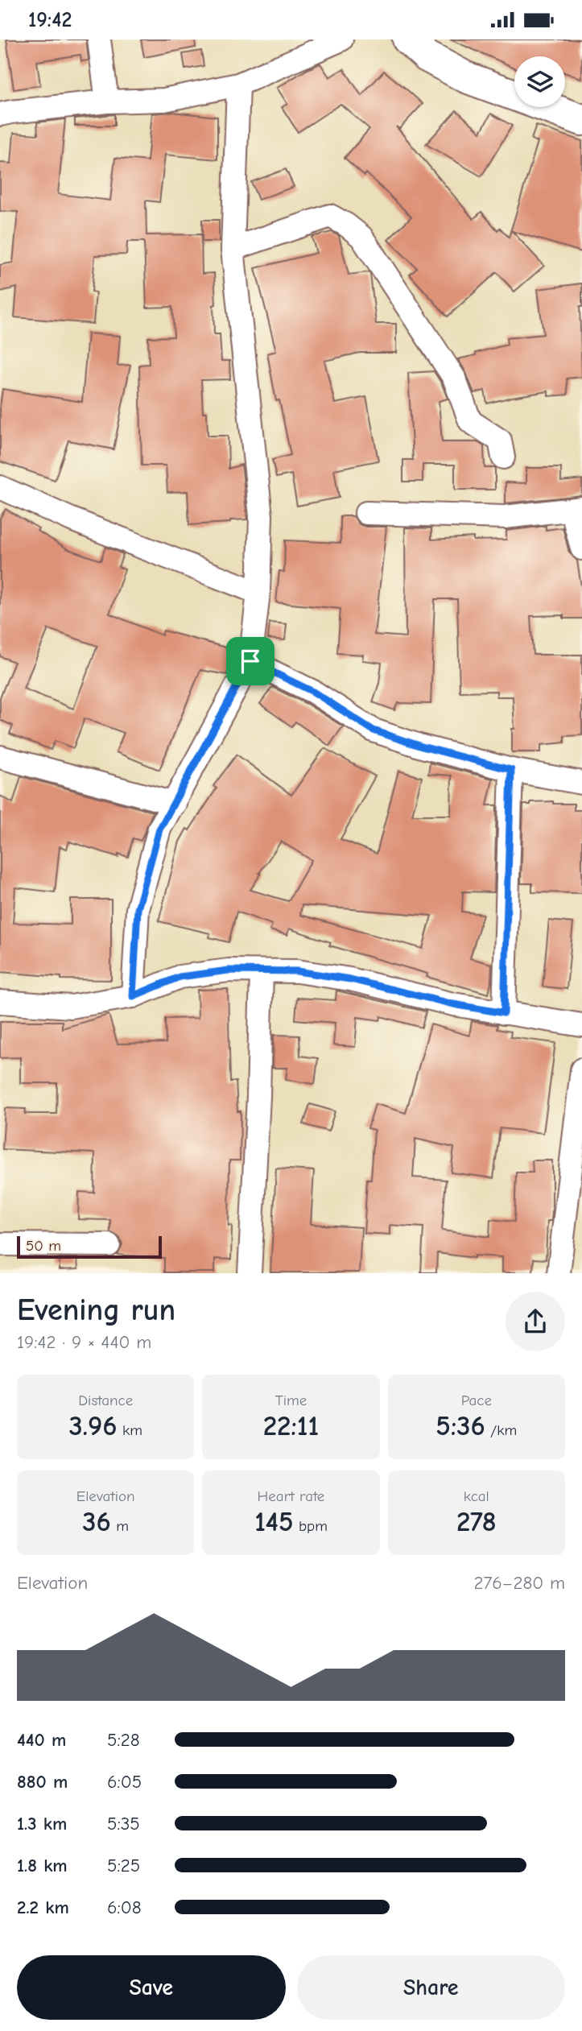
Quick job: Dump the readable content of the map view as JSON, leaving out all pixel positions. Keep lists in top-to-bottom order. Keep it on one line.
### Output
{"scale_bar":"50 m","page":{"status":"19:42","scale":"50 m","heading":["Evening run","19:42 · 9 × 440 m"],"stats":[["Distance","3.96 km"],["Time","22:11"],["Pace","5:36 /km"],["Elevation","36 m"],["Heart rate","145 bpm"],["kcal","278"]],"chart":["Elevation","276–280 m"],"list":[{"name":"440 m","note":"5:28"},{"name":"880 m","note":"6:05"},{"name":"1.3 km","note":"5:35"},{"name":"1.8 km","note":"5:25"},{"name":"2.2 km","note":"6:08"}],"buttons":["Save","Share"]}}
